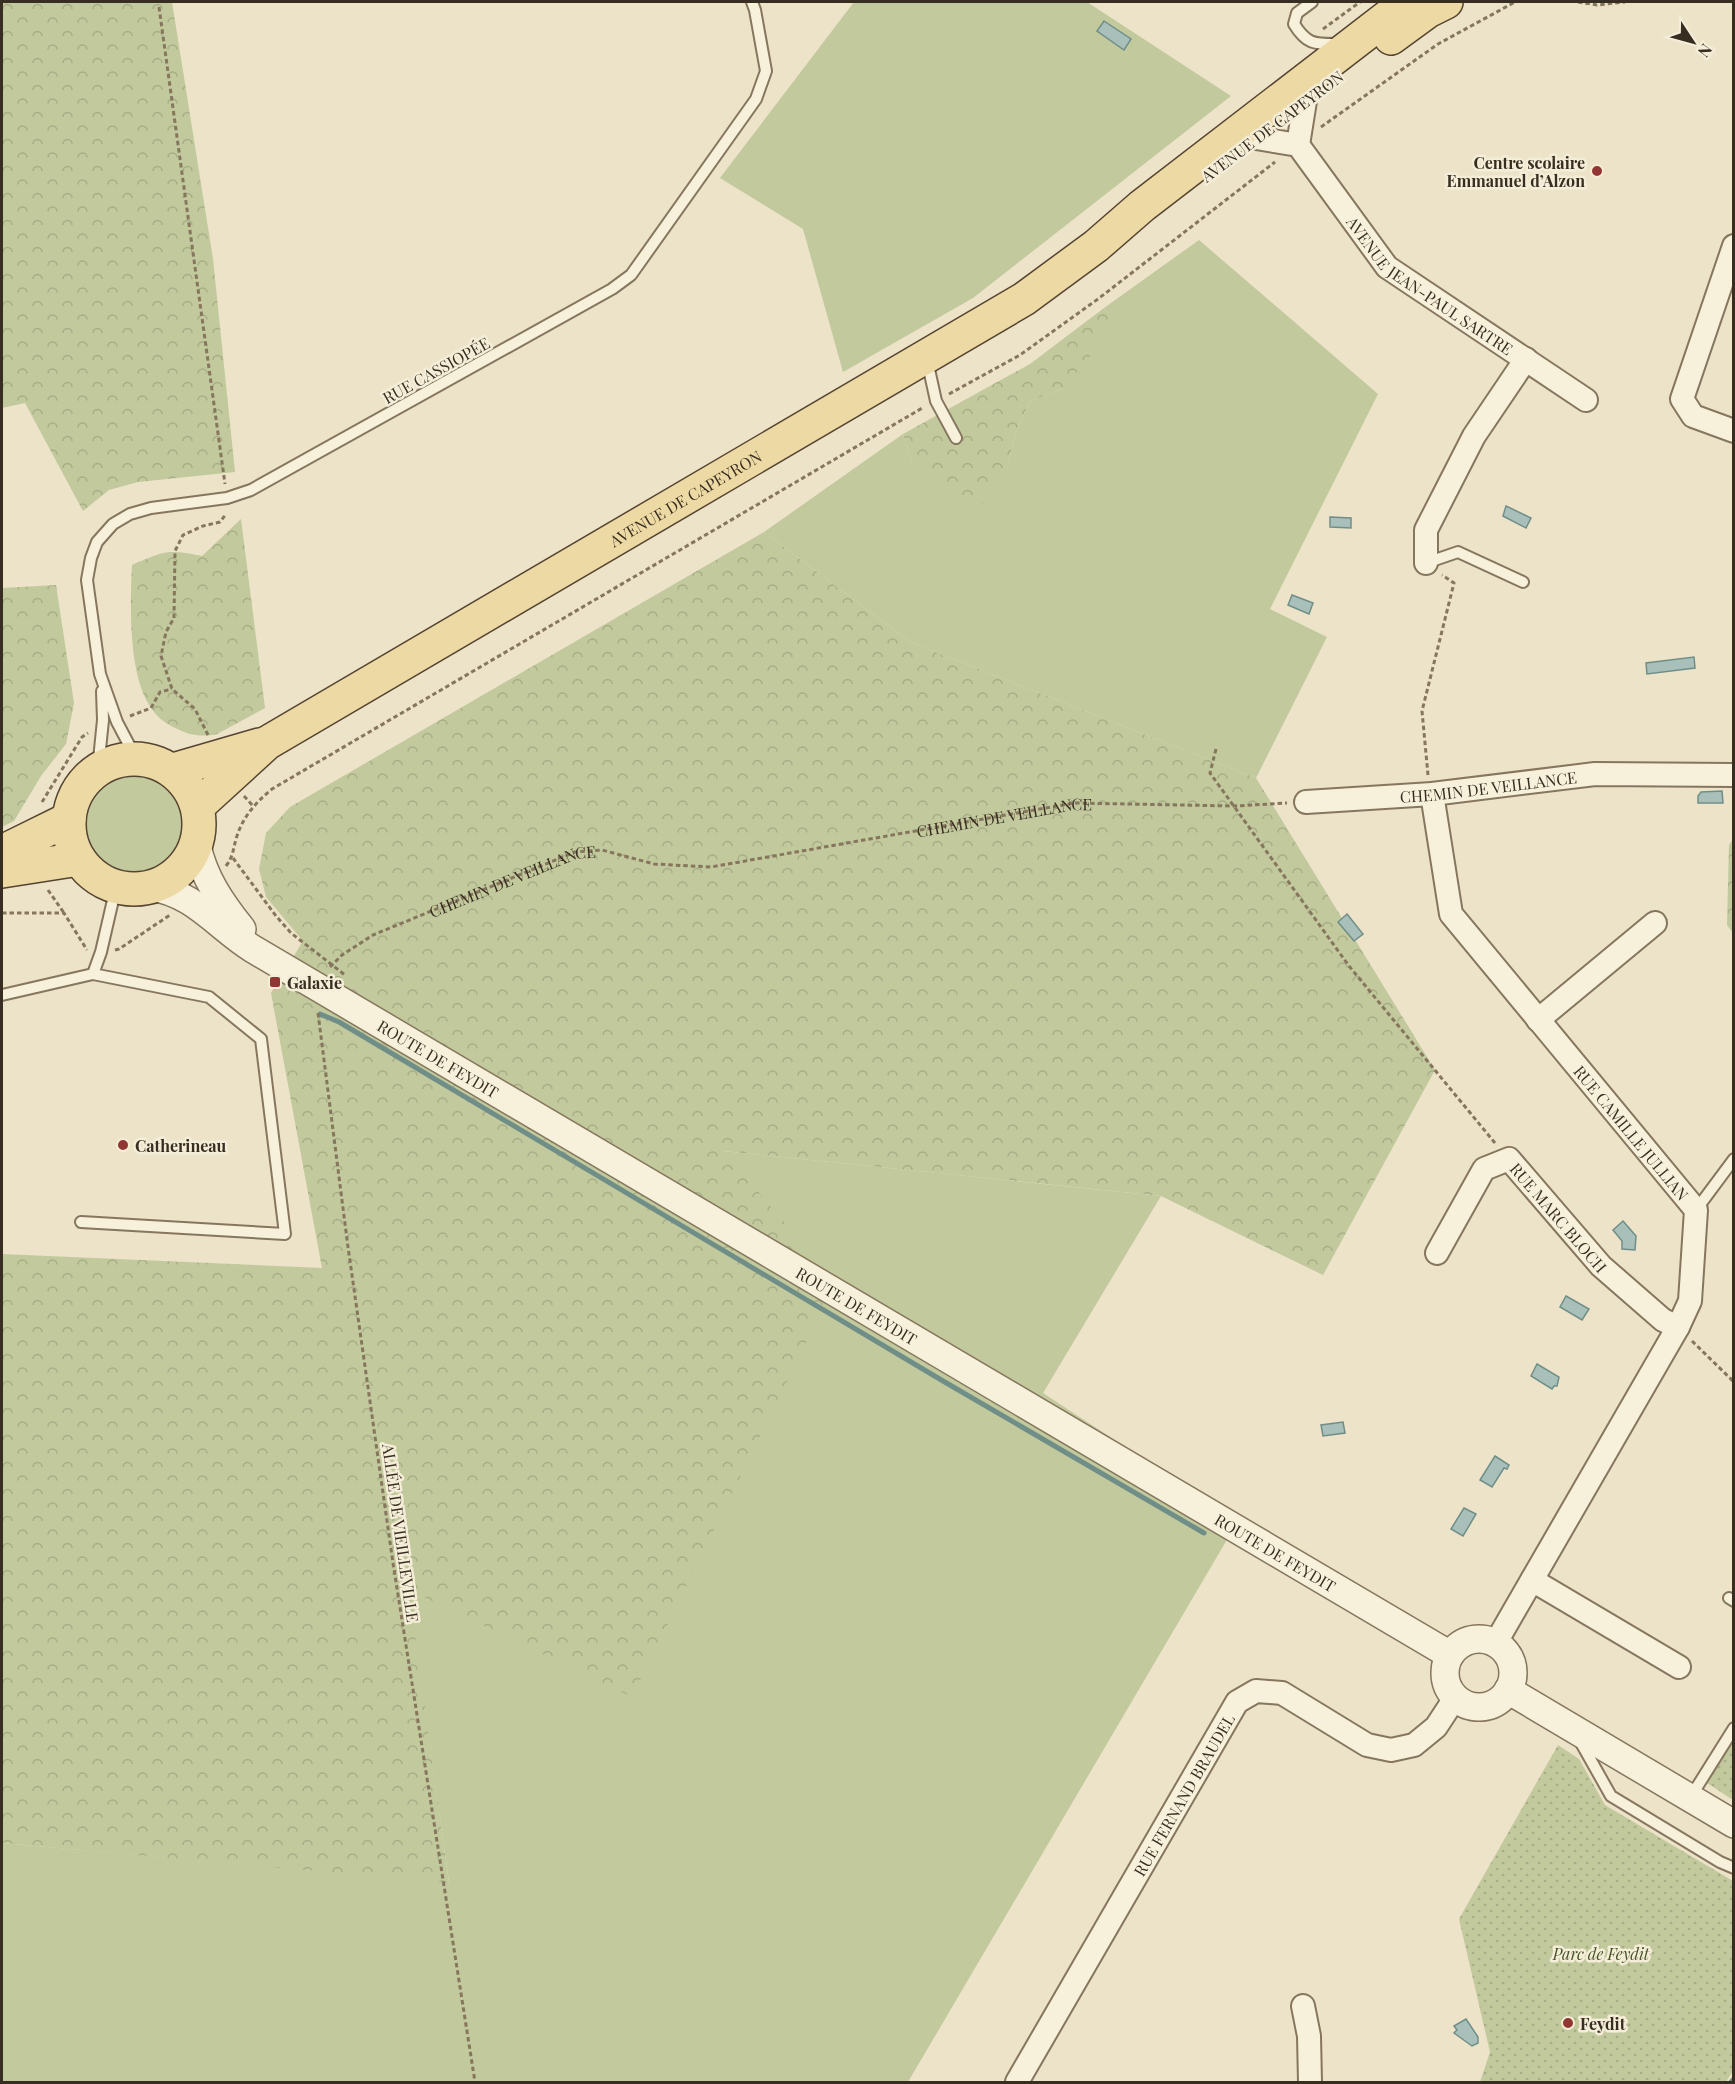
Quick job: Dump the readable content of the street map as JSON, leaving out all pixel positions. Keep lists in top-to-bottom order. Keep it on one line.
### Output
{"streets":{"main road":["AVENUE DE CAPEYRON"],"street":["AVENUE JEAN-PAUL SARTRE","CHEMIN DE VEILLANCE","ROUTE DE FEYDIT","RUE CAMILLE JULLIAN","RUE MARC BLOCH","RUE FERNAND BRAUDEL"],"lane":["RUE CASSIOPÉE"],"path":["ALLÉE DE VIEILLEVILLE"]},"crossings":[["AVENUE DE CAPEYRON","ROUTE DE FEYDIT"],["CHEMIN DE VEILLANCE","ROUTE DE FEYDIT"],["CHEMIN DE VEILLANCE","RUE CAMILLE JULLIAN"],["CHEMIN DE VEILLANCE","ALLÉE DE VIEILLEVILLE"],["ROUTE DE FEYDIT","RUE CAMILLE JULLIAN"],["ROUTE DE FEYDIT","ALLÉE DE VIEILLEVILLE"],["ROUTE DE FEYDIT","RUE FERNAND BRAUDEL"],["RUE CAMILLE JULLIAN","RUE MARC BLOCH"],["RUE CAMILLE JULLIAN","RUE FERNAND BRAUDEL"]],"parks":["Parc de Feydit"],"places":{"other":["Centre scolaire Emmanuel d’Alzon","Catherineau","Feydit"],"transit":["Galaxie"]},"north":"bottom right"}
